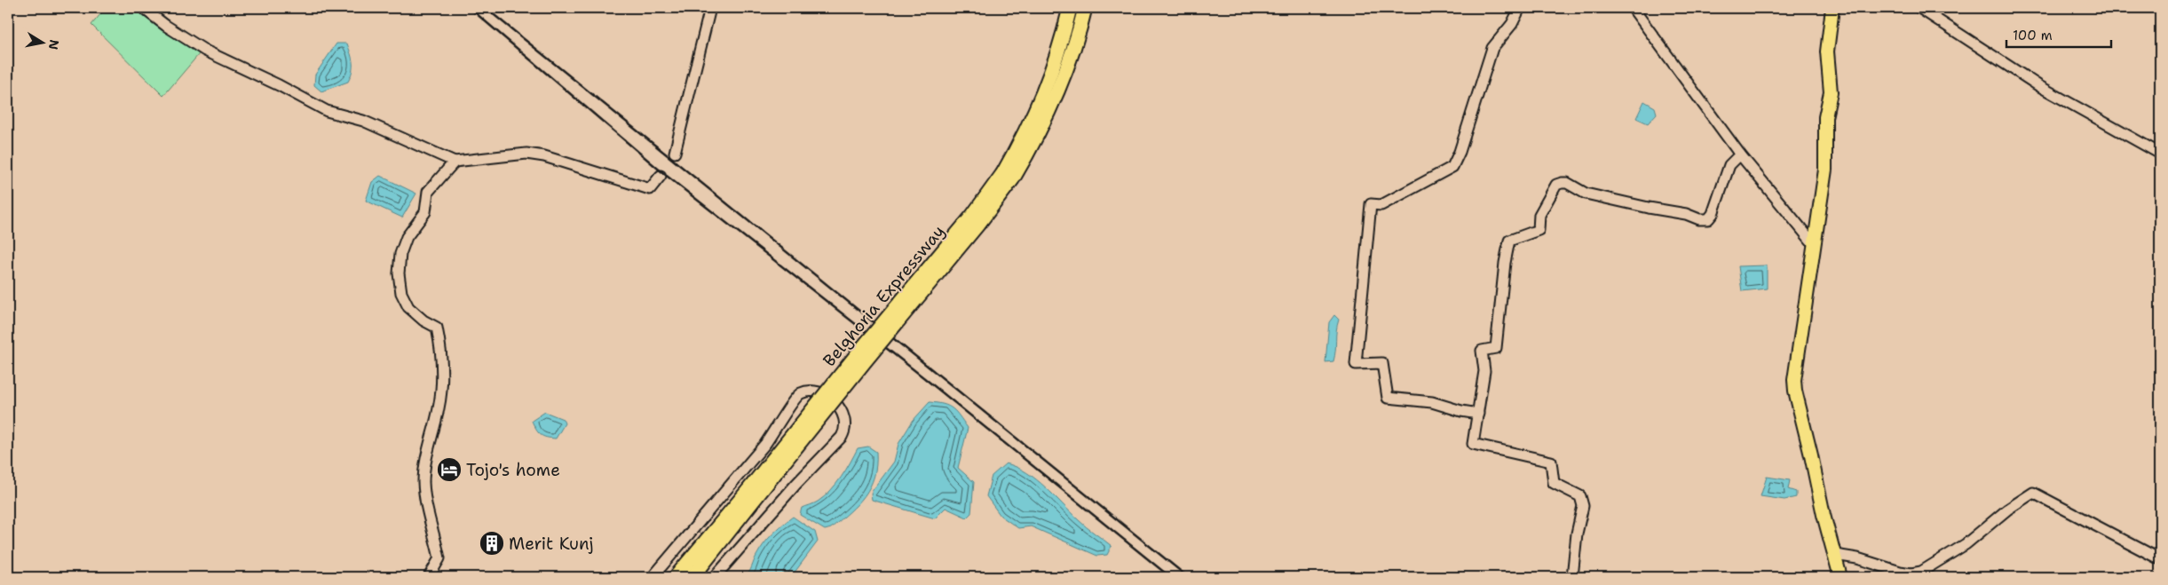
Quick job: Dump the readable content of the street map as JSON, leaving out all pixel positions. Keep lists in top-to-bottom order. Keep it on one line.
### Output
{"streets":{"highway":["Belghoria Expressway"]},"places":{"hotel":["Tojo's home"],"building":["Merit Kunj"]},"scale_bar":"100 m","north":"right"}
